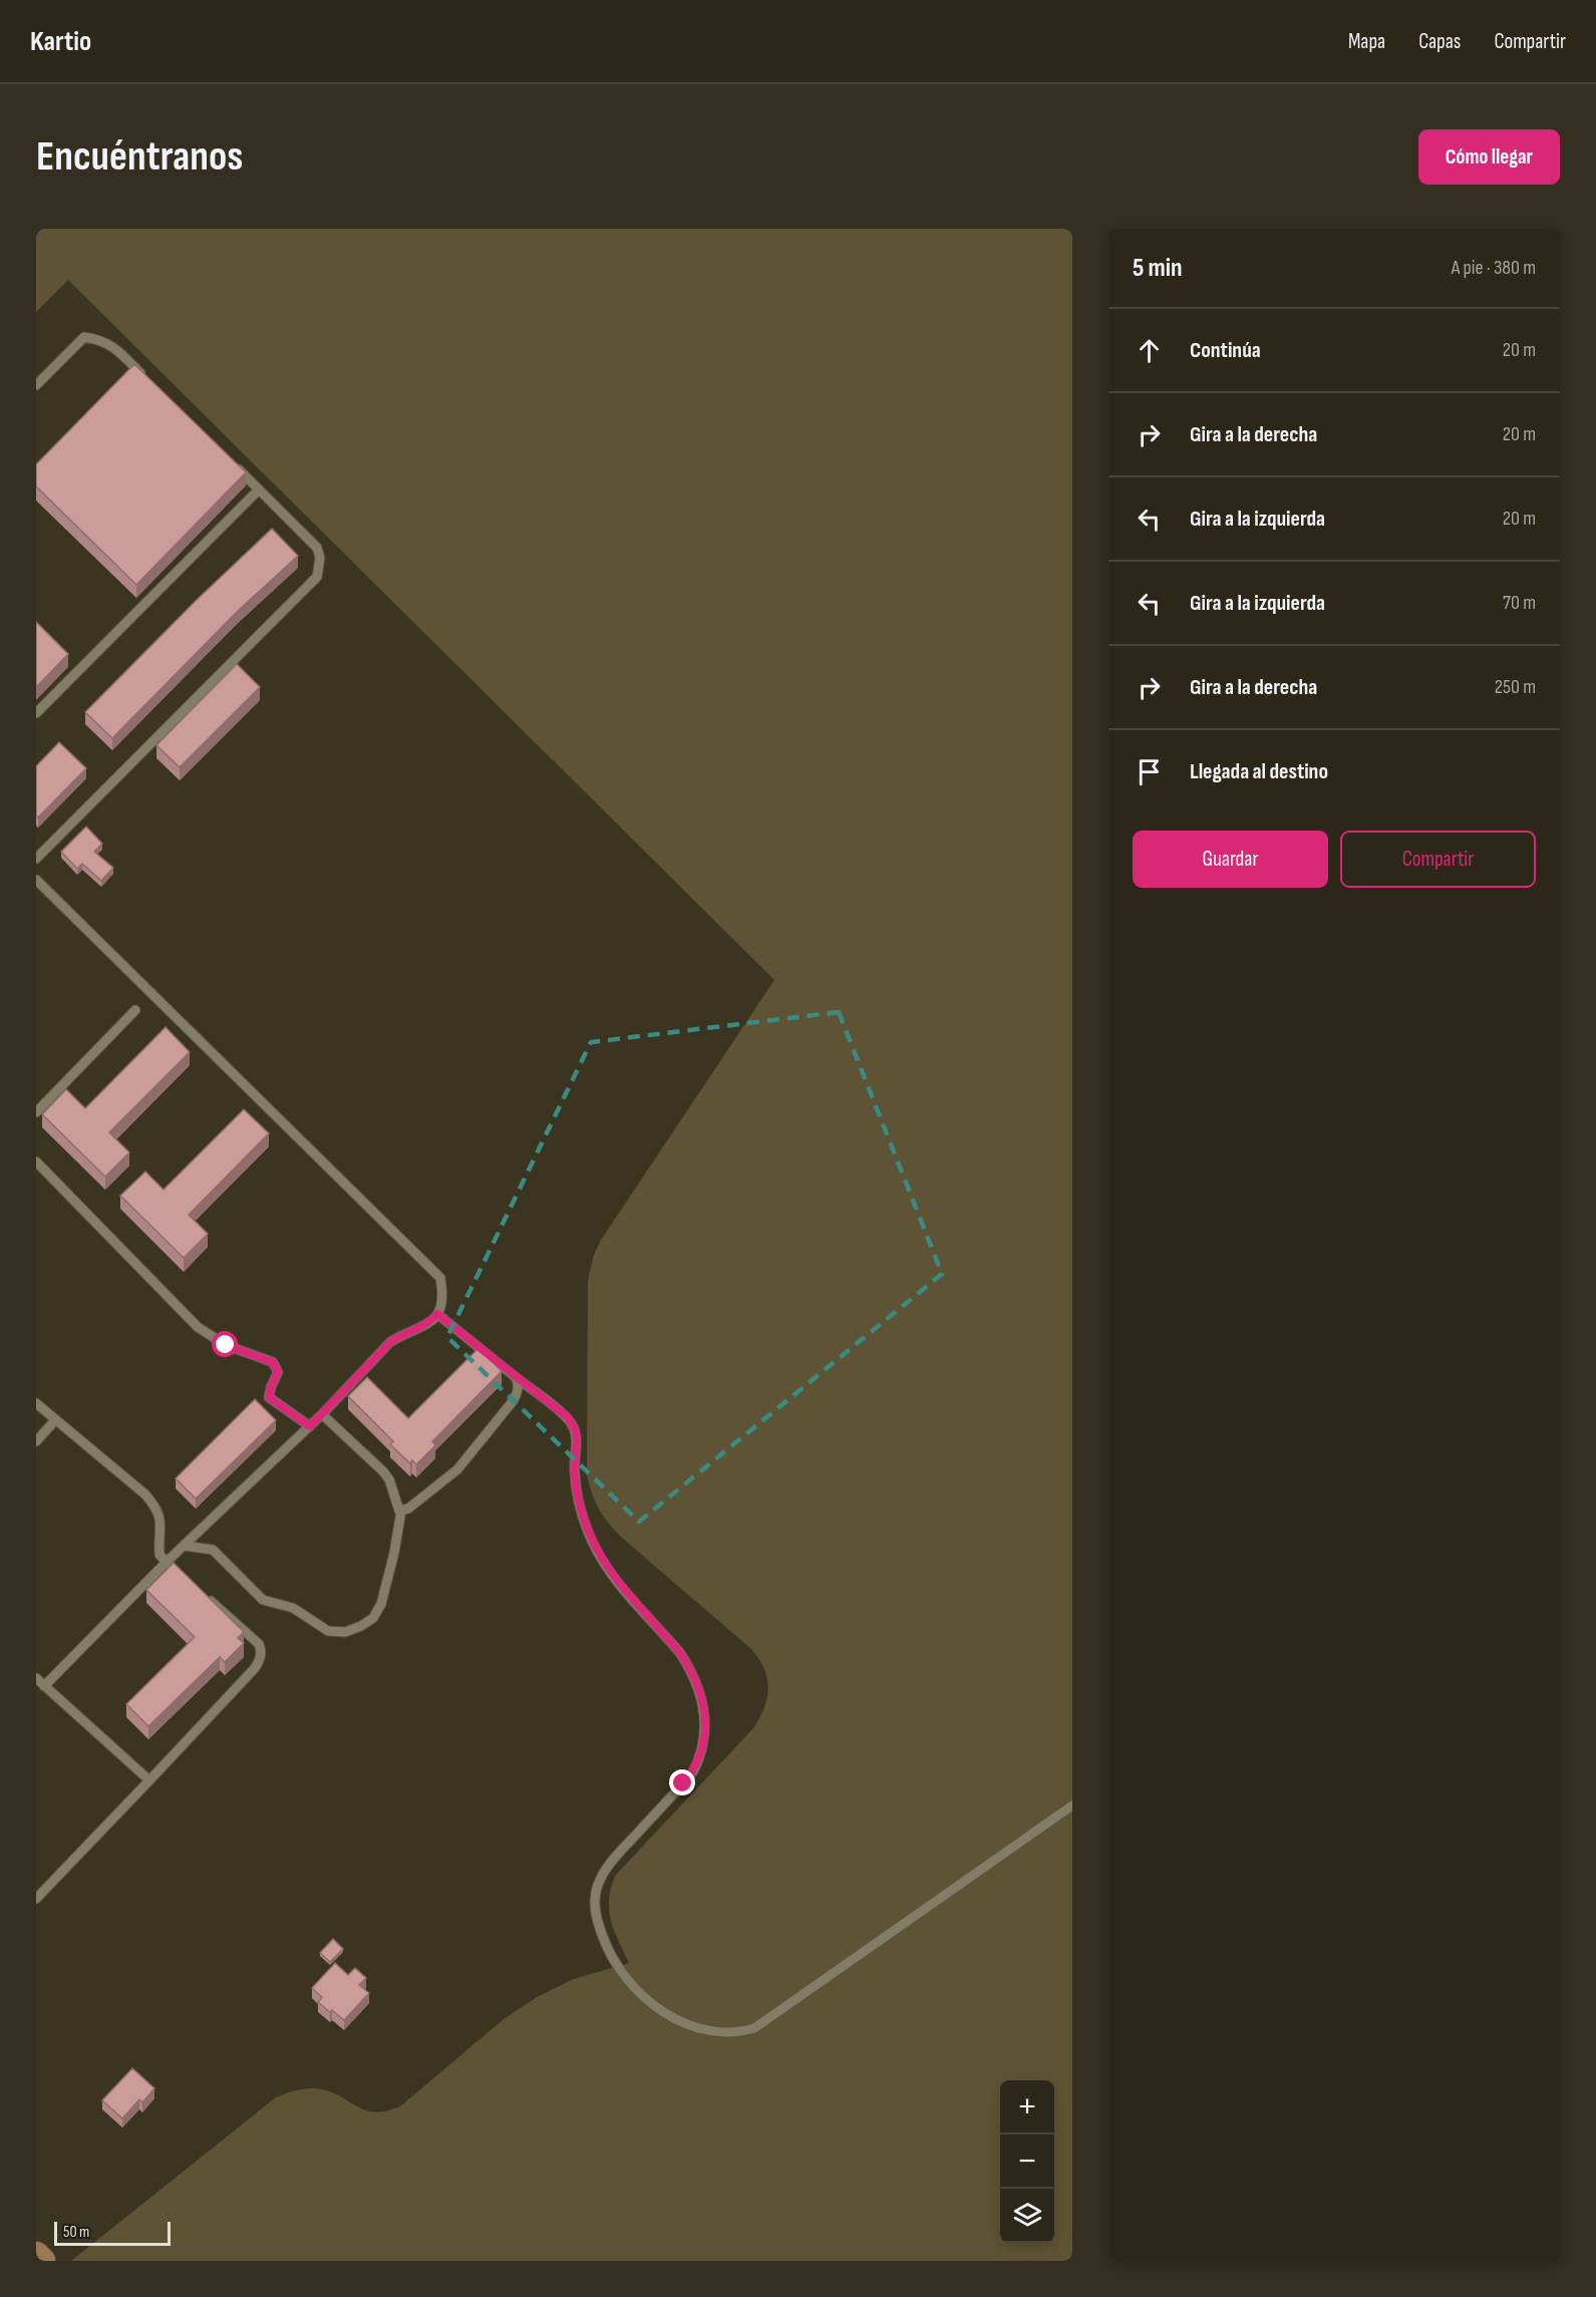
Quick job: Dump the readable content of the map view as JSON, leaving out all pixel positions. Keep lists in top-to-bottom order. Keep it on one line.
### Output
{"scale_bar":"50 m","page":{"header":"Kartio","nav":["Mapa","Capas","Compartir"],"buttons":["Cómo llegar",["Guardar","Compartir"]],"title":"Encuéntranos","heading":["5 min","A pie · 380 m"],"list":[["Continúa","20 m"],["Gira a la derecha","20 m"],["Gira a la izquierda","20 m"],["Gira a la izquierda","70 m"],["Gira a la derecha","250 m"],"Llegada al destino"],"map_buttons":["+","−"],"scale":"50 m"}}
